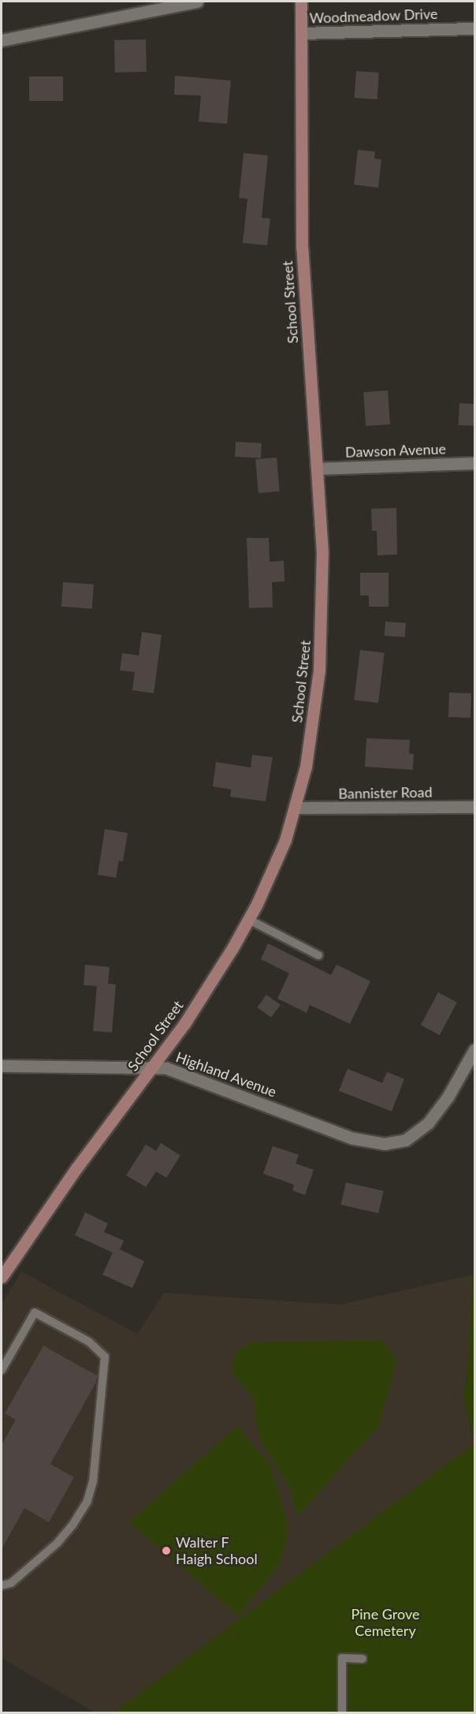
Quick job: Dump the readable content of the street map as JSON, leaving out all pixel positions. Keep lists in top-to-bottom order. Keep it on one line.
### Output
{"streets":{"street":["Woodmeadow Drive","School Street","Dawson Avenue","Bannister Road","Highland Avenue"]},"crossings":[["Woodmeadow Drive","School Street"],["School Street","Dawson Avenue"],["School Street","Bannister Road"],["School Street","Highland Avenue"]],"parks":["Pine Grove Cemetery"],"places":["Walter F Haigh School"]}
